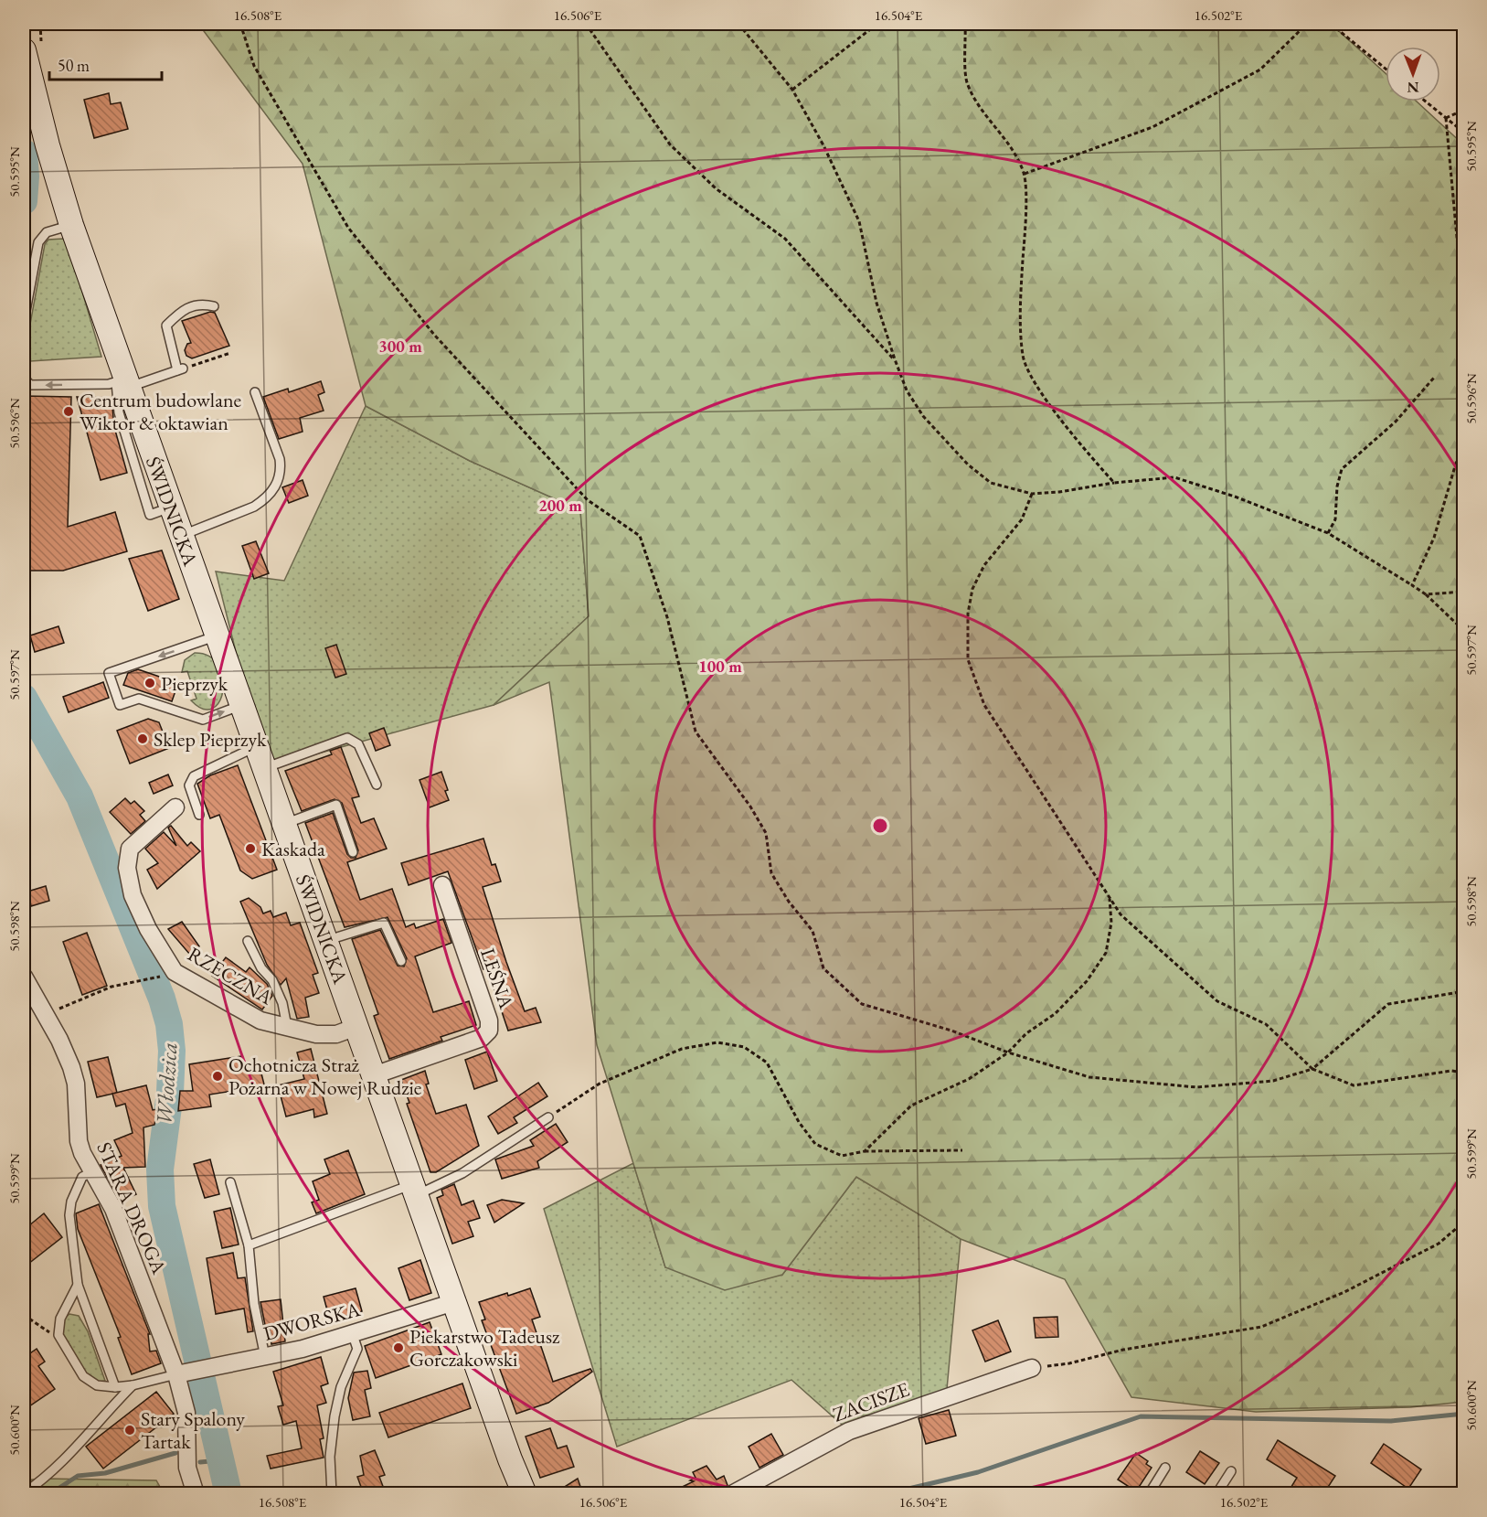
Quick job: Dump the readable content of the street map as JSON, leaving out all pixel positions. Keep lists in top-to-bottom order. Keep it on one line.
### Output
{"streets":{"street":["ŚWIDNICKA","RZECZNA","LEŚNA","STARA DROGA","DWORSKA","ZACISZE"]},"crossings":[["ŚWIDNICKA","RZECZNA"],["ŚWIDNICKA","LEŚNA"],["ŚWIDNICKA","DWORSKA"],["STARA DROGA","DWORSKA"]],"water":["Włodzica"],"places":["Centrum budowlane Wiktor & oktawian","Pieprzyk","Sklep Pieprzyk","Kaskada","Ochotnicza Straż Pożarna w Nowej Rudzie","Piekarstwo Tadeusz Gorczakowski","Stary Spalony Tartak"],"scale_bar":"50 m","north":"bottom","coordinates":["16.508°E","16.506°E","16.504°E","16.502°E","50.595°N","50.596°N","50.597°N","50.598°N","50.599°N","50.600°N"],"rings":["300 m","200 m","100 m"]}
